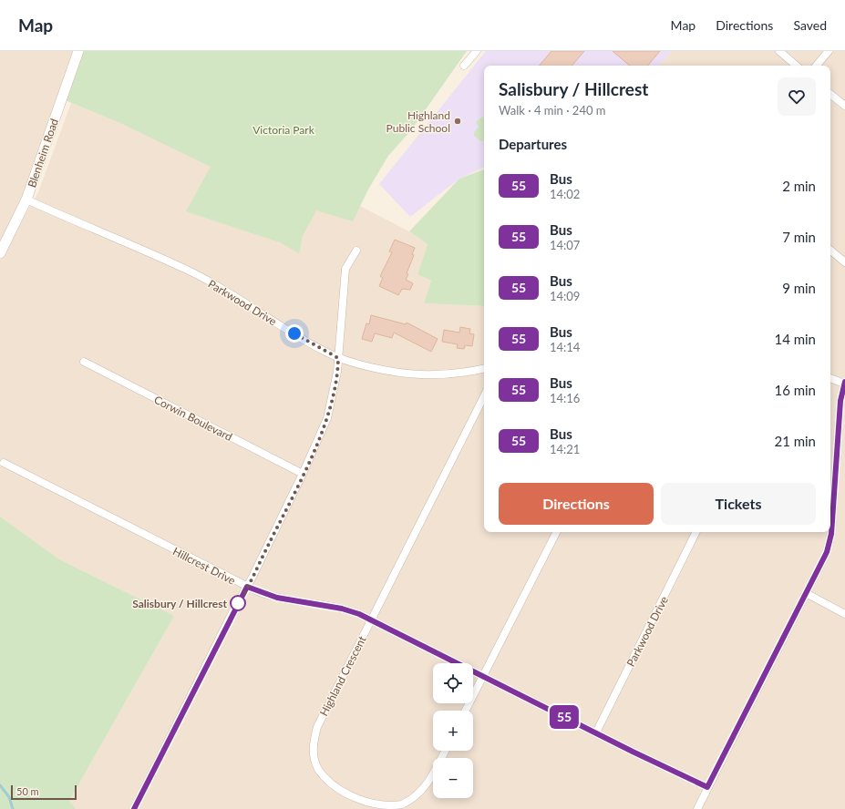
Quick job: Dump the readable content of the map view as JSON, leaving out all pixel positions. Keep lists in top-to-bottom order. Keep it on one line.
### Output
{"streets":{"main road":["Blenheim Road"],"street":["Parkwood Drive","Corwin Boulevard","Hillcrest Drive","Highland Crescent"]},"crossings":[["Blenheim Road","Parkwood Drive"],["Parkwood Drive","Hillcrest Drive"],["Hillcrest Drive","Highland Crescent"]],"parks":["Victoria Park"],"places":["Highland Public School","Salisbury / Hillcrest"],"lines":["bus line 55"],"scale_bar":"50 m","page":{"header":"Map","nav":["Map","Directions","Saved"],"on_map":"55","heading":[["Salisbury / Hillcrest","Walk · 4 min · 240 m"],"Departures"],"list":[{"mark":"55","name":"Bus","note":"14:02","value":"2 min"},{"mark":"55","name":"Bus","note":"14:07","value":"7 min"},{"mark":"55","name":"Bus","note":"14:09","value":"9 min"},{"mark":"55","name":"Bus","note":"14:14","value":"14 min"},{"mark":"55","name":"Bus","note":"14:16","value":"16 min"},{"mark":"55","name":"Bus","note":"14:21","value":"21 min"}],"buttons":["Directions","Tickets"],"map_buttons":["+","−"],"scale":"50 m"}}
